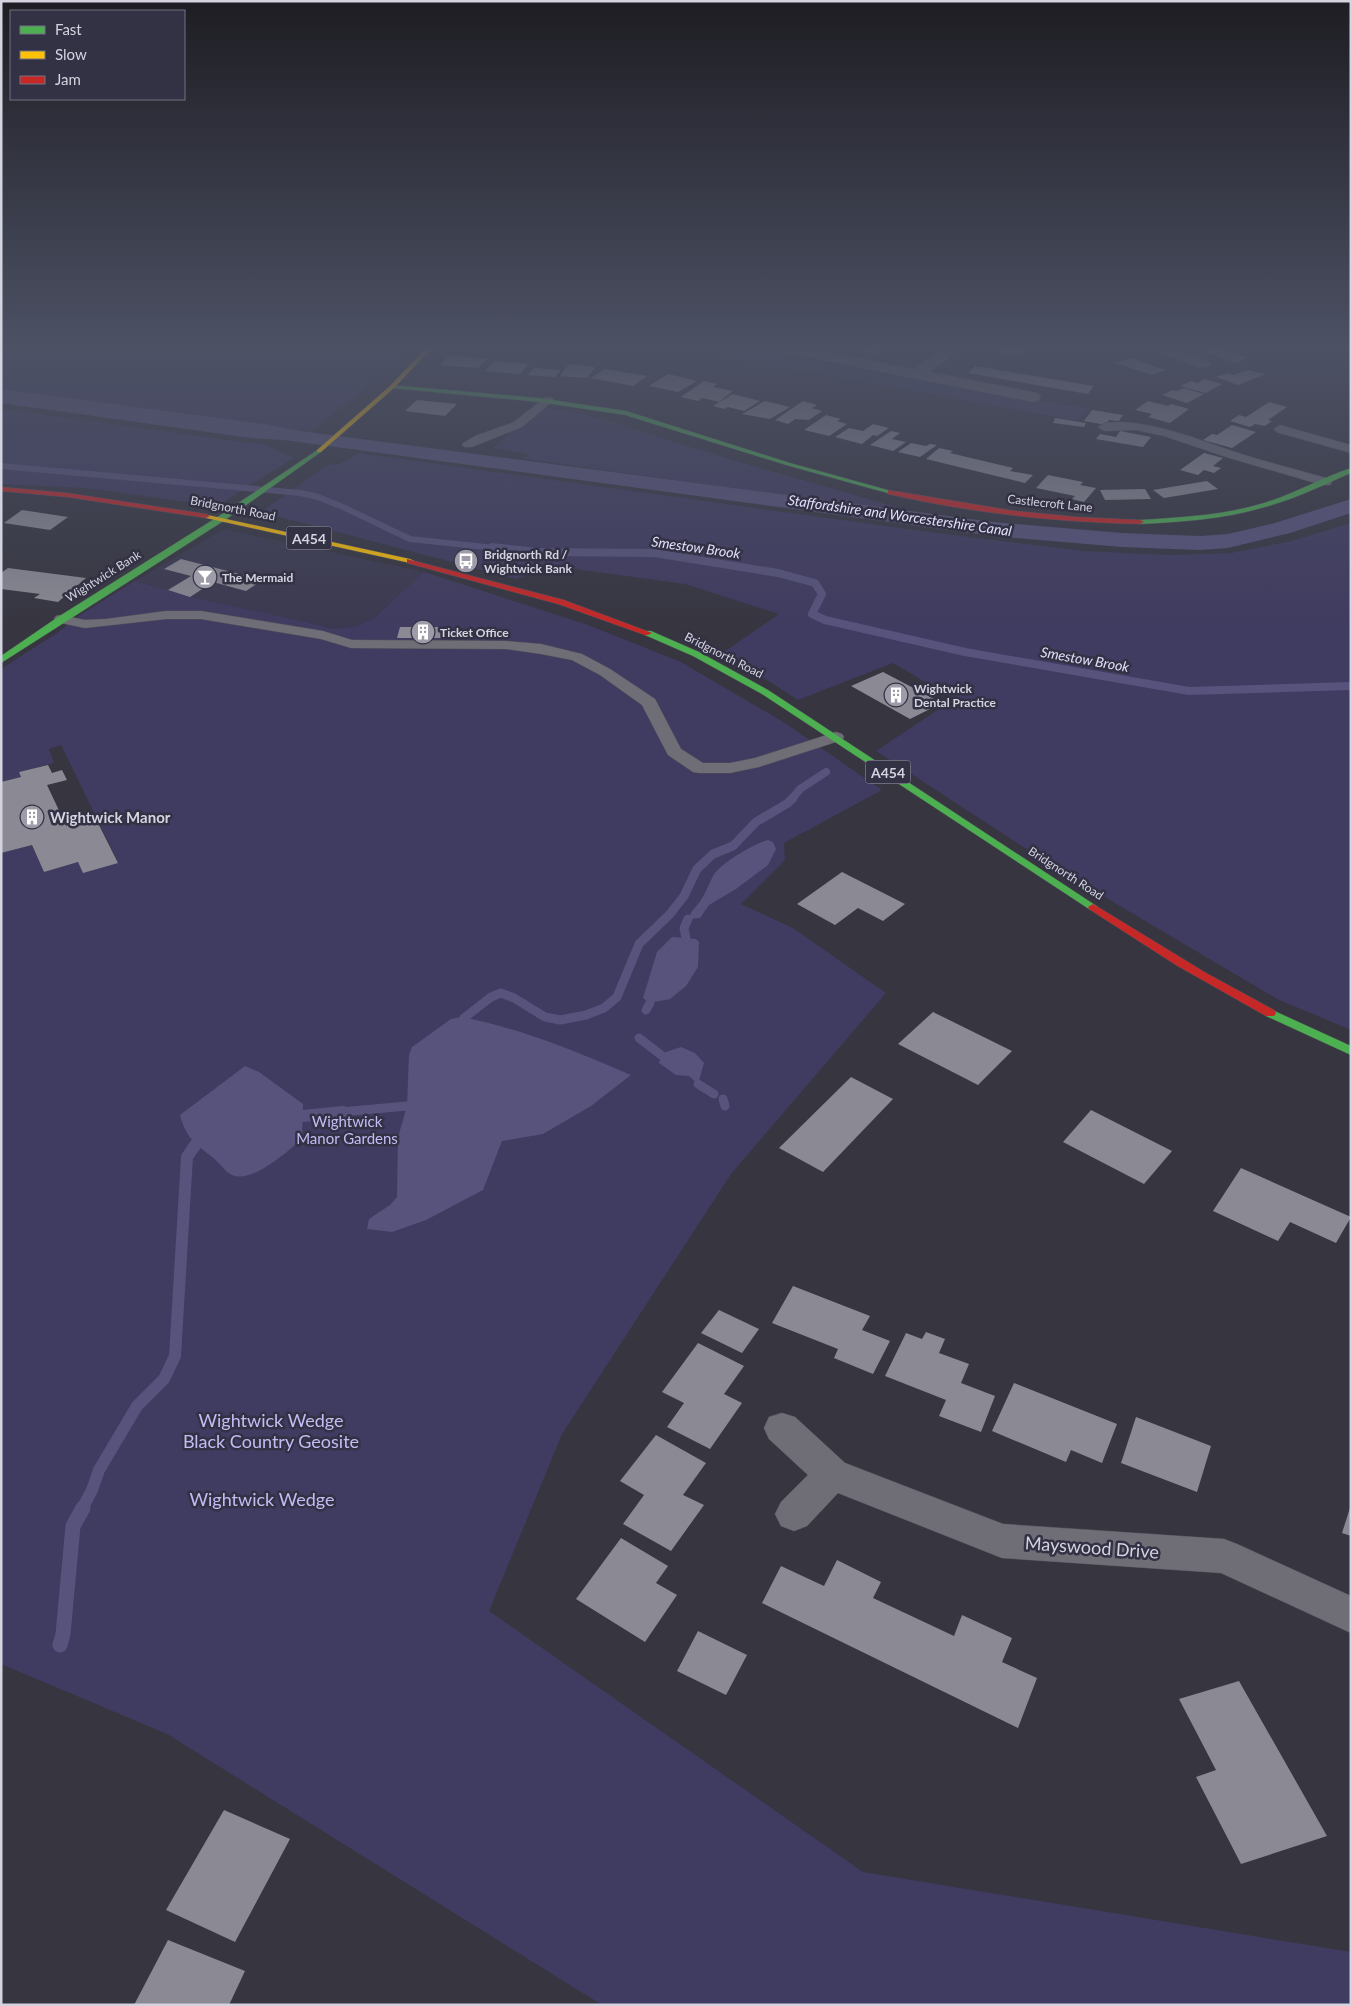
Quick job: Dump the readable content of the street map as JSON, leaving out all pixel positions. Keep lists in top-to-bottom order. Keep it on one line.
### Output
{"streets":{"main road":["Castlecroft Lane","Bridgnorth Road","A454","Wightwick Bank"],"street":["Mayswood Drive"]},"crossings":[["Bridgnorth Road","Wightwick Bank"]],"water":["Staffordshire and Worcestershire Canal","Smestow Brook"],"parks":["Wightwick Manor Gardens","Wightwick Wedge Black Country Geosite","Wightwick Wedge"],"places":{"bus stop":["Bridgnorth Rd / Wightwick Bank"],"bar":["The Mermaid"],"building":["Ticket Office","Wightwick Dental Practice","Wightwick Manor"]},"legend":["Fast","Slow","Jam"]}
